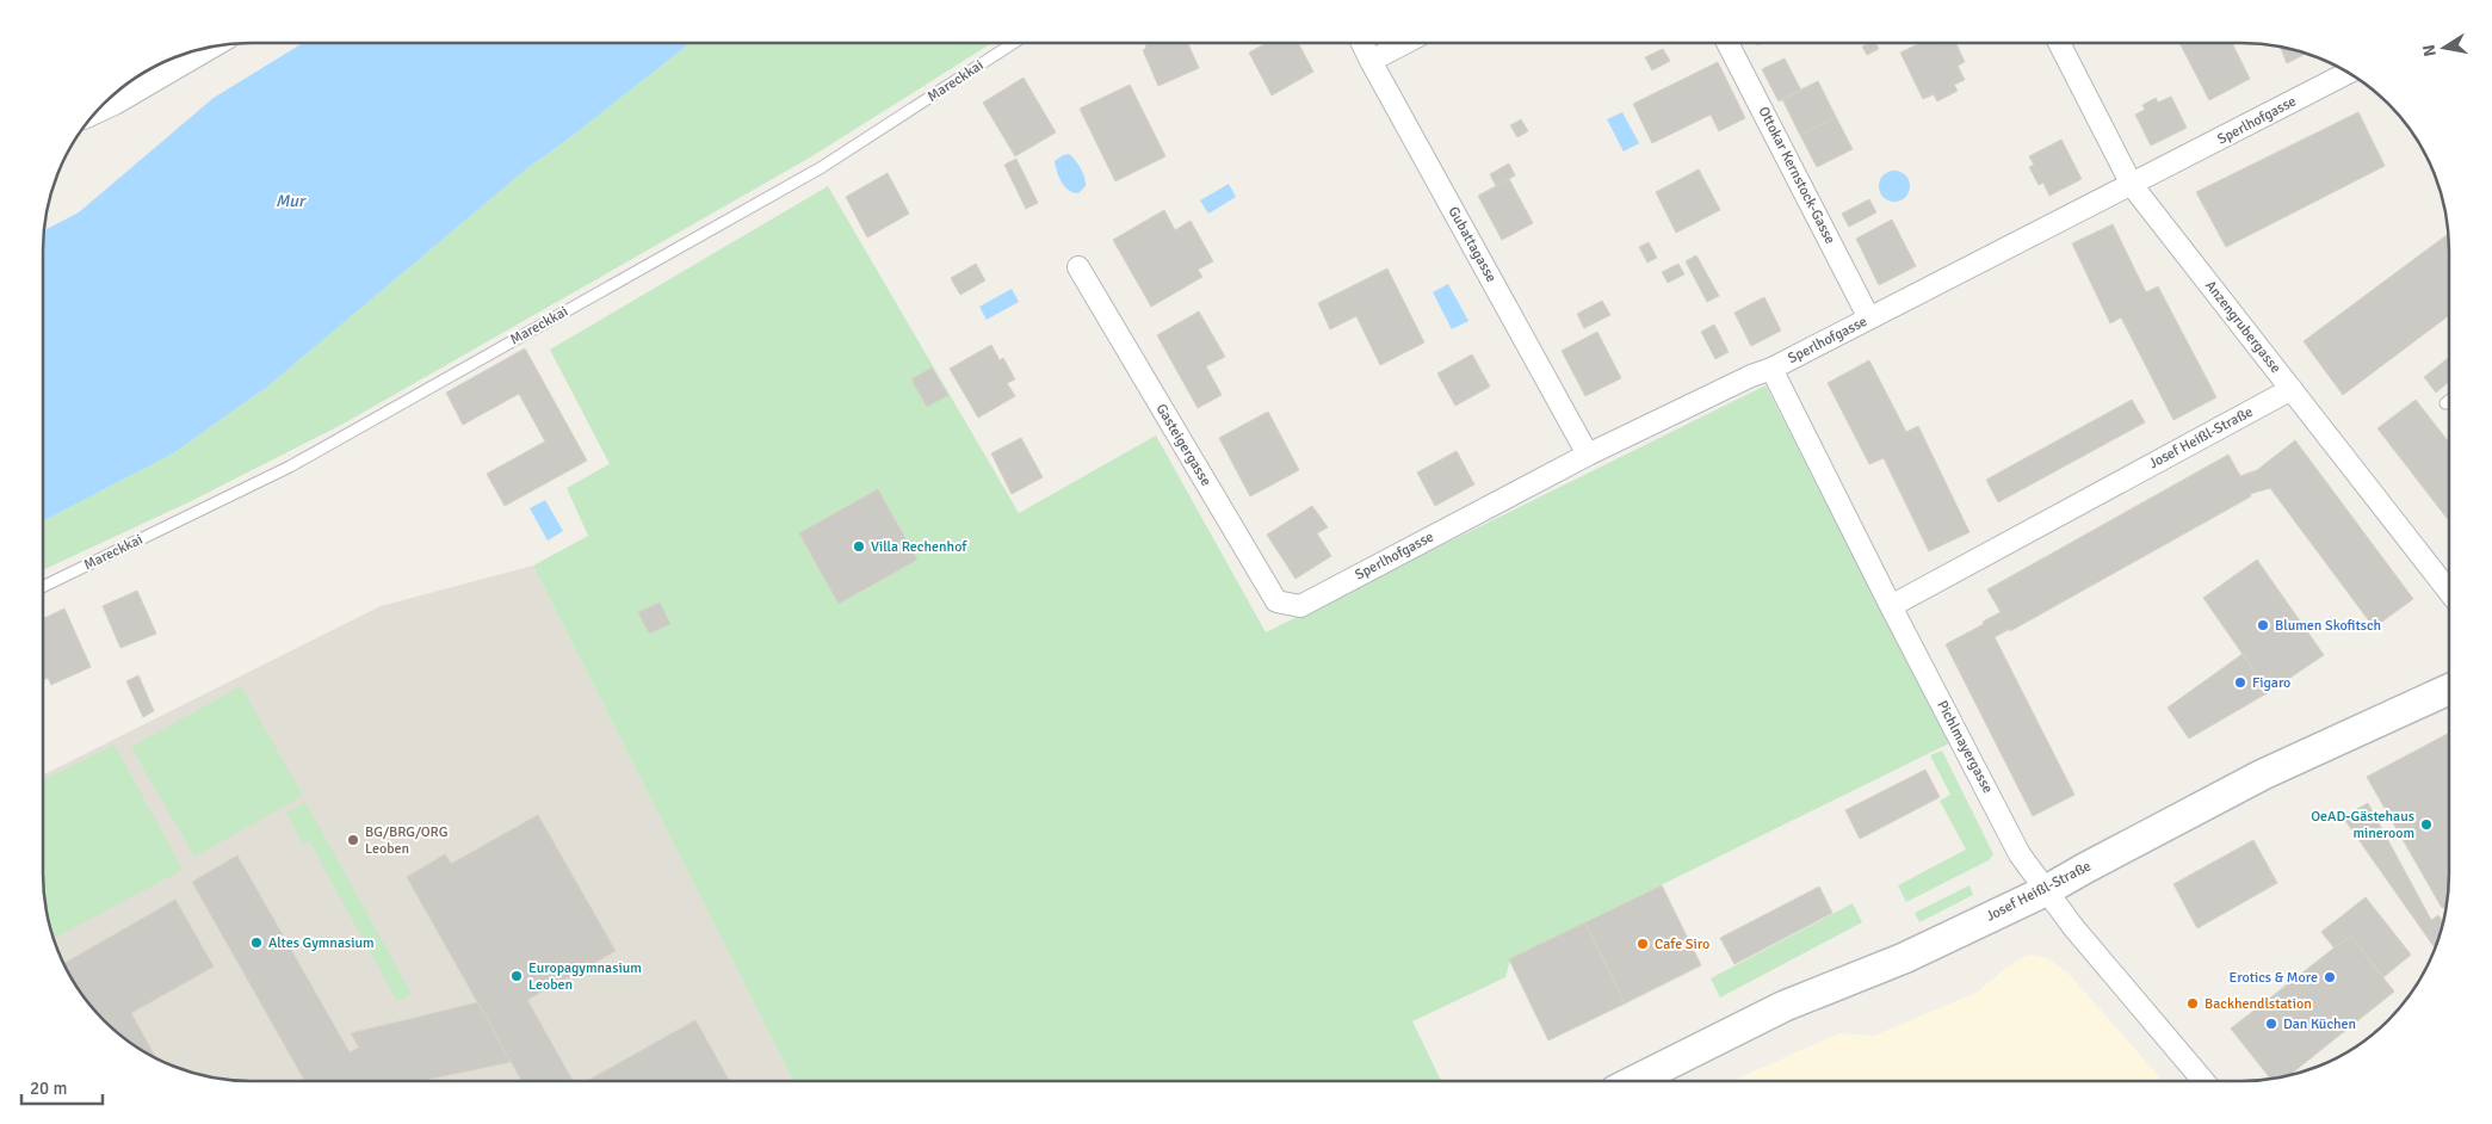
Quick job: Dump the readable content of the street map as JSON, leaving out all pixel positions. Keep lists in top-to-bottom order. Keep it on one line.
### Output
{"streets":{"main road":["Josef Heißl-Straße"],"street":["Sperlhofgasse","Ottokar Kernstock-Gasse","Gubattagasse","Anzengrubergasse","Gasteigergasse","Pichlmayergasse"],"lane":["Mareckkai"]},"crossings":[["Sperlhofgasse","Ottokar Kernstock-Gasse"],["Sperlhofgasse","Gubattagasse"],["Sperlhofgasse","Anzengrubergasse"],["Sperlhofgasse","Gasteigergasse"],["Sperlhofgasse","Pichlmayergasse"],["Anzengrubergasse","Josef Heißl-Straße"],["Josef Heißl-Straße","Pichlmayergasse"]],"water":["Mur"],"places":["Villa Rechenhof","Blumen Skofitsch","Figaro","OeAD-Gästehaus mineroom","BG/BRG/ORG Leoben","Altes Gymnasium","Cafe Siro","Europagymnasium Leoben","Erotics & More","Backhendlstation","Dan Küchen"],"scale_bar":"20 m","north":"left"}
